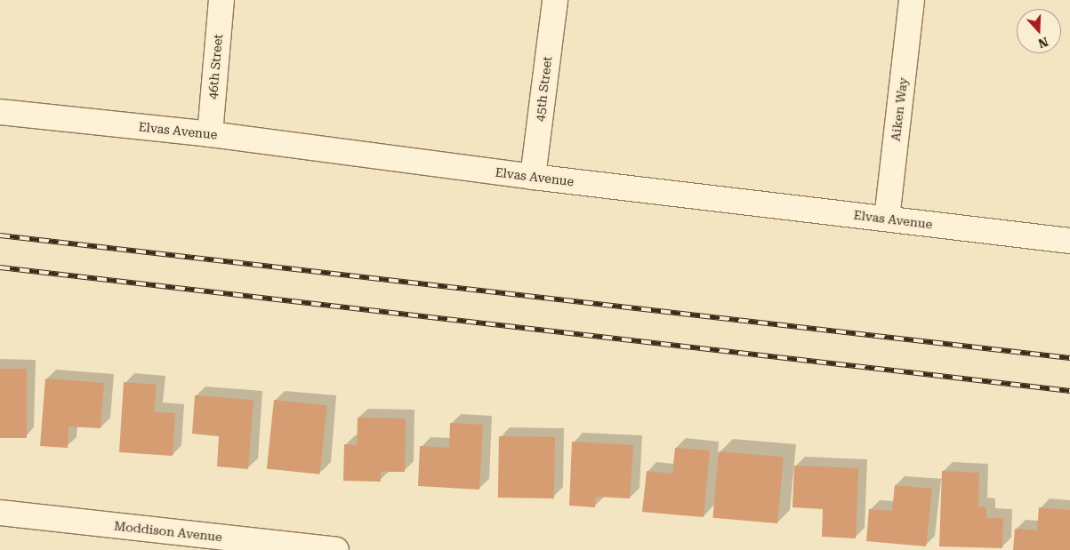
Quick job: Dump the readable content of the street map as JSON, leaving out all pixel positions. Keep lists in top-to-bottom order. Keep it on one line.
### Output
{"streets":{"street":["46th Street","45th Street","Aiken Way","Elvas Avenue","Moddison Avenue"]},"crossings":[["46th Street","Elvas Avenue"],["45th Street","Elvas Avenue"],["Aiken Way","Elvas Avenue"]],"north":"bottom"}
